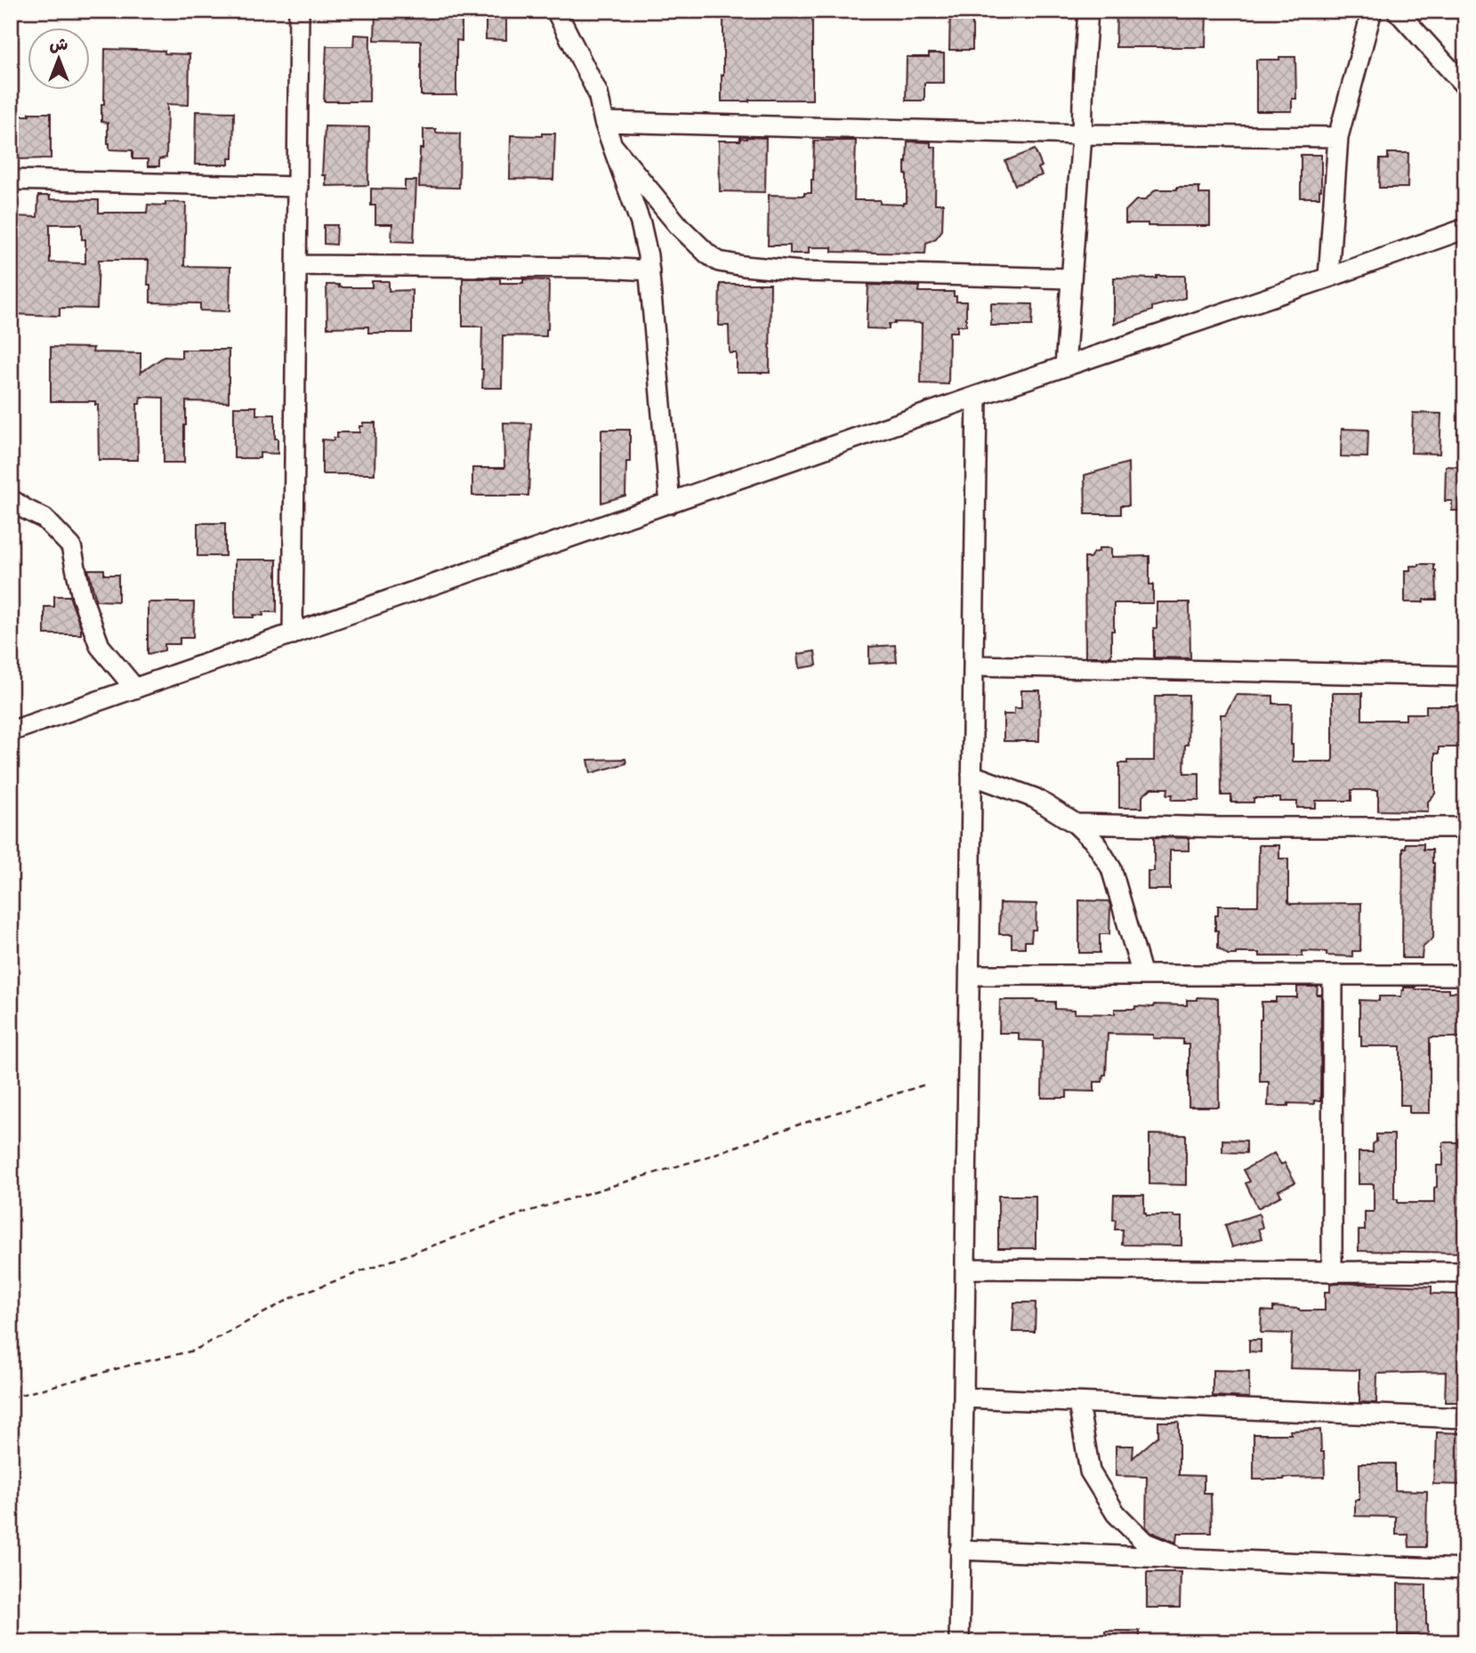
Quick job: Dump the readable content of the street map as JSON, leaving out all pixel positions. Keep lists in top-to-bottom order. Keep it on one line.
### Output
{"north":"top"}
